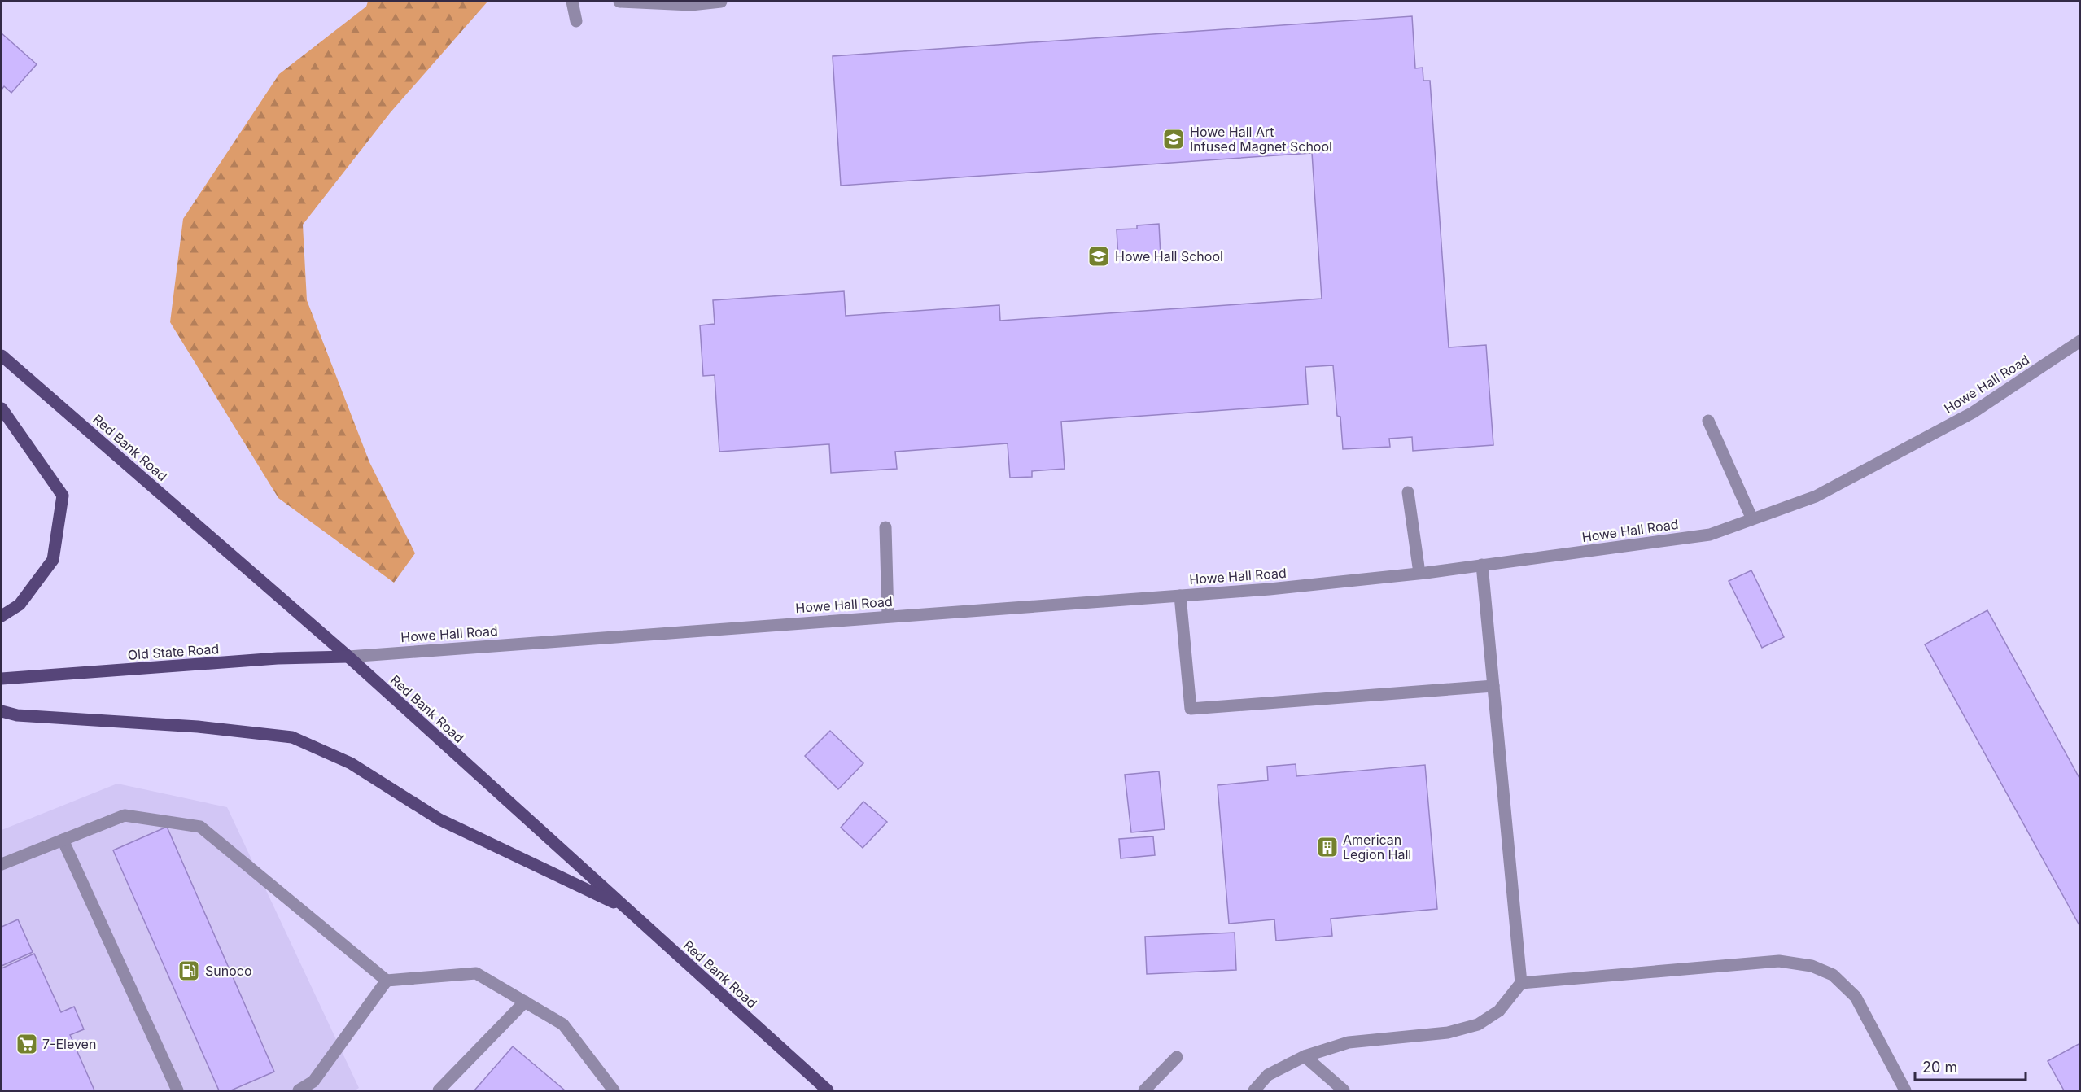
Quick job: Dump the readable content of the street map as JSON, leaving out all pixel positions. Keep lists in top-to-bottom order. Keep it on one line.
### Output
{"streets":{"main road":["Red Bank Road","Old State Road"],"street":["Howe Hall Road"]},"crossings":[["Howe Hall Road","Red Bank Road"],["Howe Hall Road","Old State Road"],["Red Bank Road","Old State Road"]],"places":{"school or university":["Howe Hall Art Infused Magnet School","Howe Hall School"],"building":["American Legion Hall"],"fuel station":["Sunoco"],"supermarket":["7-Eleven"]},"scale_bar":"20 m"}
